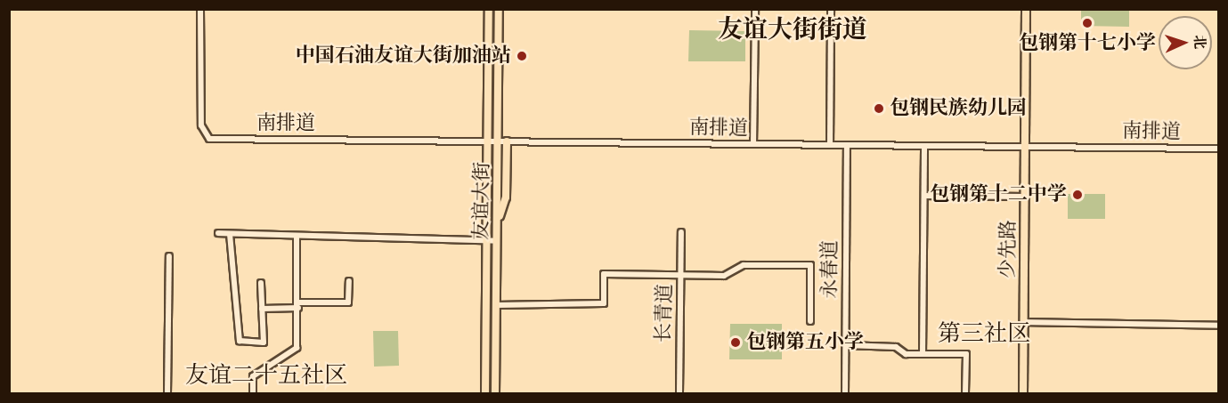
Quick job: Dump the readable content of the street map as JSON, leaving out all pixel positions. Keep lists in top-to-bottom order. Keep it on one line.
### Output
{"streets":{"main road":["友谊大街","少先路"],"street":["南排道","永春道","长青道"]},"crossings":[["南排道","友谊大街"],["南排道","少先路"],["南排道","永春道"]],"districts":["友谊大街街道","第三社区","友谊二十五社区"],"places":["包钢第十七小学","中国石油友谊大街加油站","包钢民族幼儿园","包钢第十二中学","包钢第五小学"],"north":"right"}
